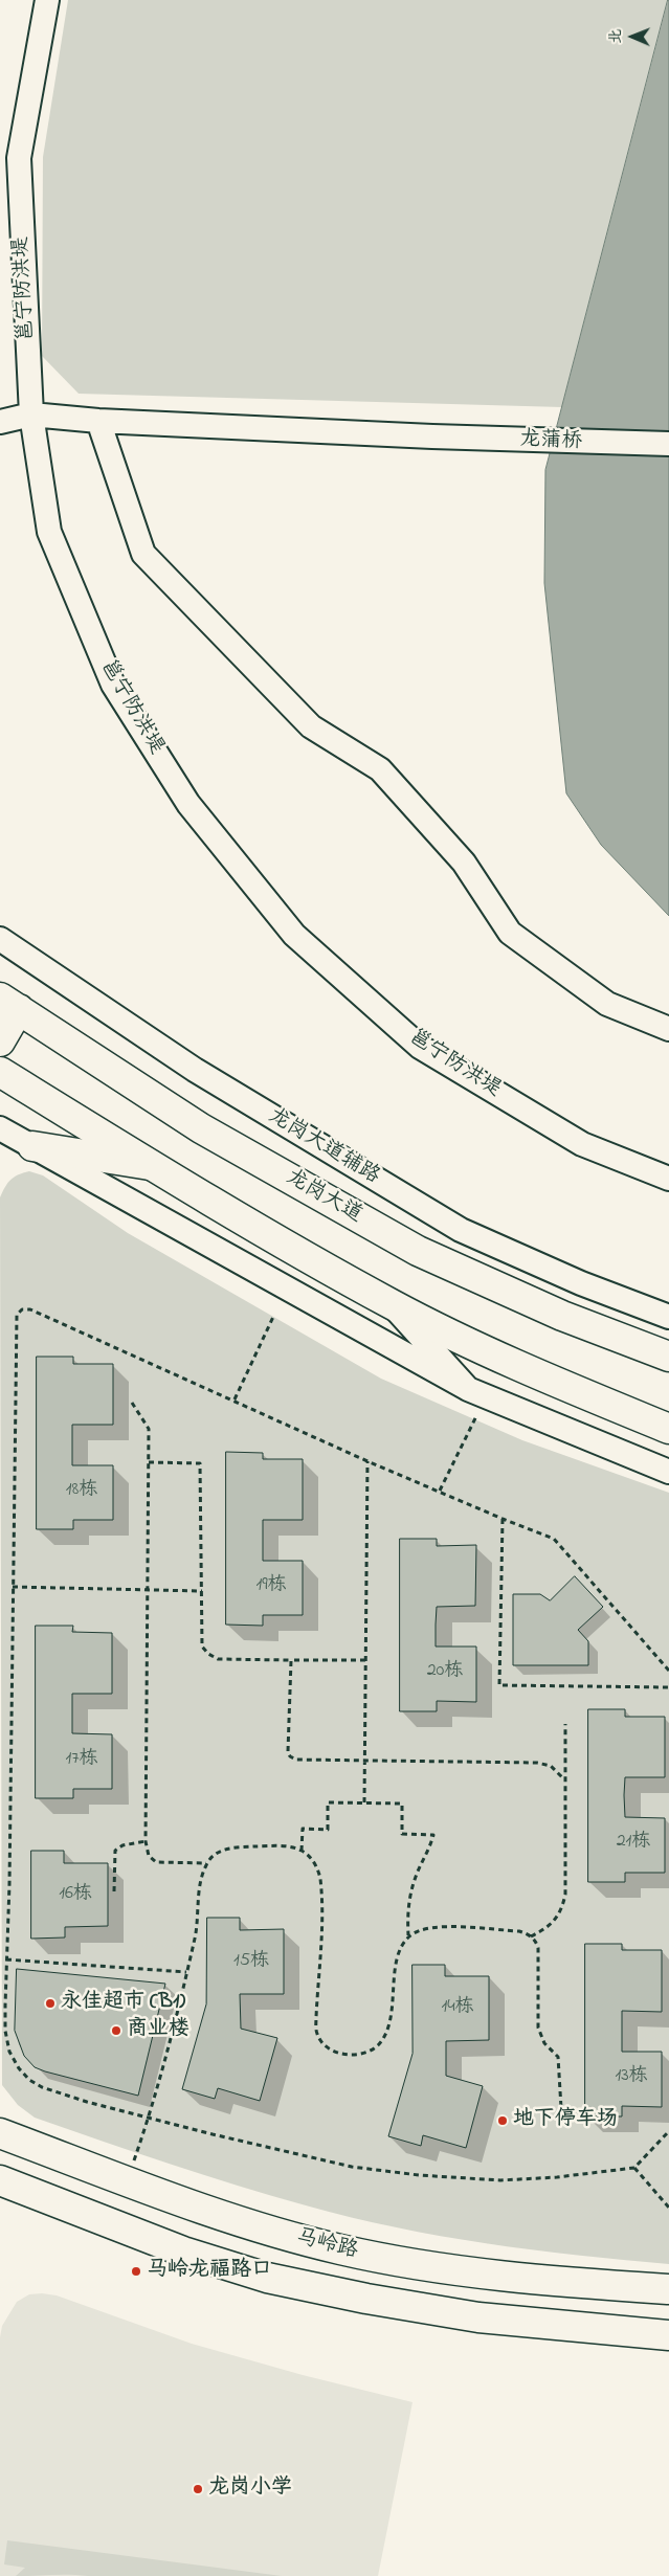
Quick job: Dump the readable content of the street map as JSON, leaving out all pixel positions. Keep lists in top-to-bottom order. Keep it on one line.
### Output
{"streets":{"main road":["龙岗大道","马岭路"],"street":["邕宁防洪堤","龙蒲桥","龙岗大道辅路"]},"crossings":[["邕宁防洪堤","龙蒲桥"]],"places":["永佳超市 (B1)","商业楼","地下停车场","马岭龙福路口","龙岗小学"],"house_numbers":["18栋","19栋","20栋","17栋","21栋","16栋","15栋","14栋","13栋"],"north":"left"}
